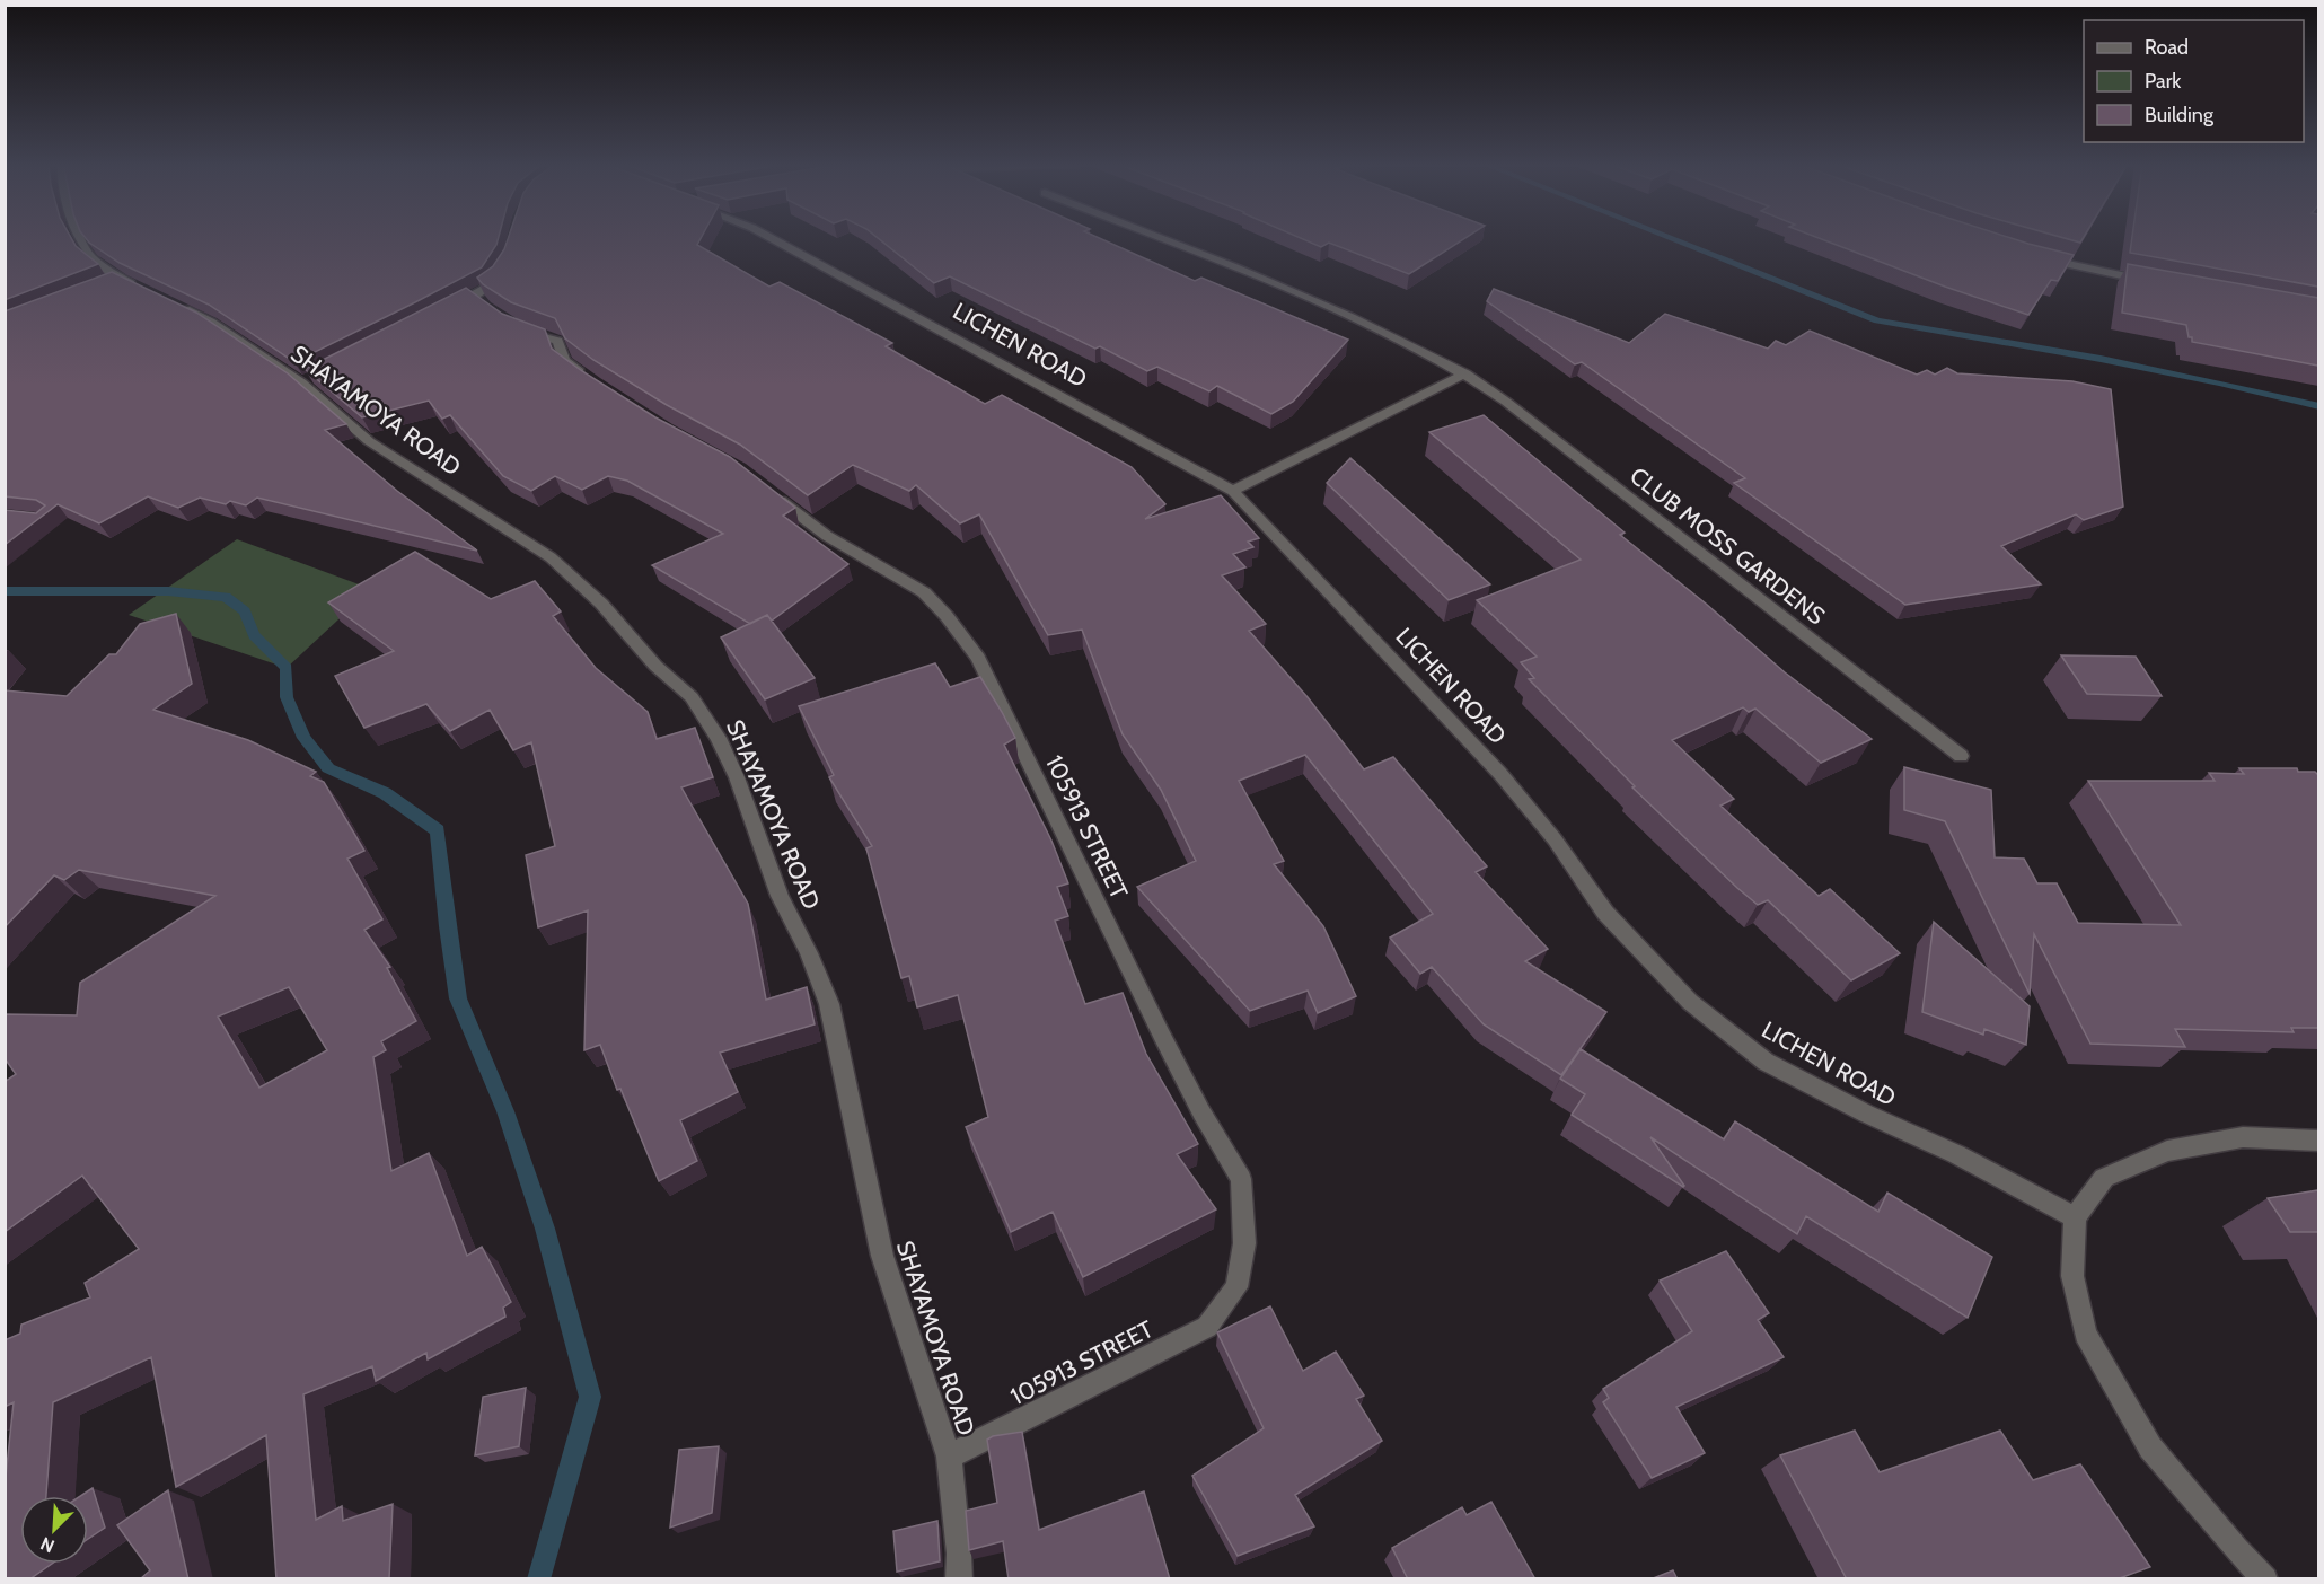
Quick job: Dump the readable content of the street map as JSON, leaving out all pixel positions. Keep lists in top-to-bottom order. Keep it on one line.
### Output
{"streets":{"street":["LICHEN ROAD","SHAYAMOYA ROAD","CLUB MOSS GARDENS","105913 STREET"]},"crossings":[["SHAYAMOYA ROAD","105913 STREET"]],"legend":["Road","Park","Building"],"north":"bottom left"}
